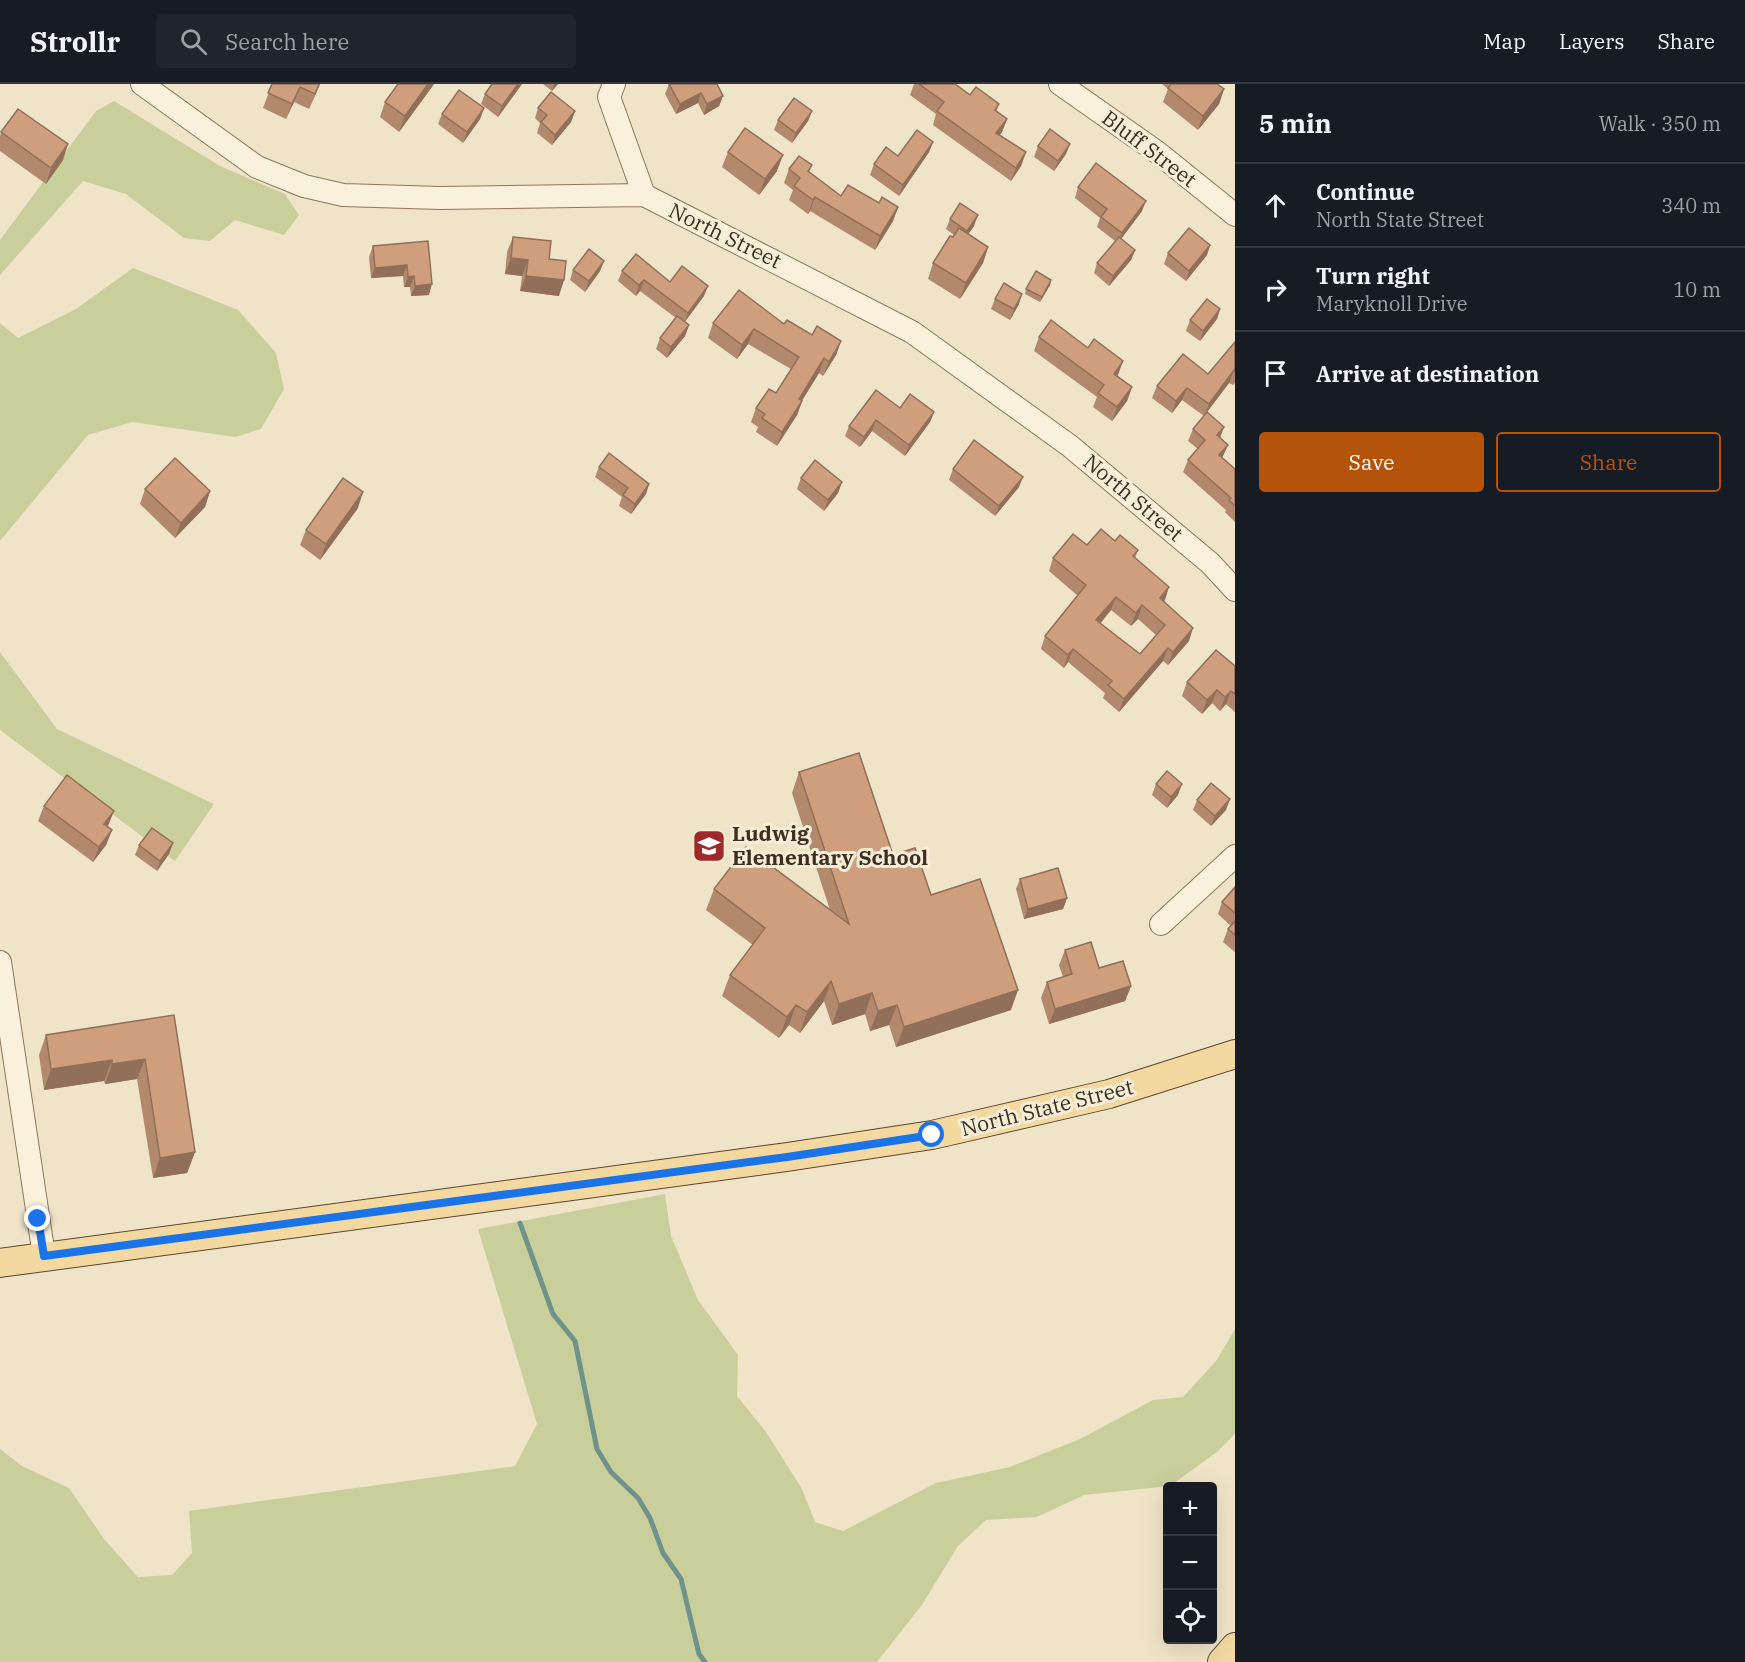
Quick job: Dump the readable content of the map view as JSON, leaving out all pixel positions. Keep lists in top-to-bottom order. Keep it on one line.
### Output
{"streets":{"main road":["North State Street"],"street":["Bluff Street","North Street"]},"places":{"school or university":["Ludwig Elementary School"]},"page":{"header":"Strollr","search":"Search here","nav":["Map","Layers","Share"],"heading":["5 min","Walk · 350 m"],"list":[["Continue","North State Street","340 m"],["Turn right","Maryknoll Drive","10 m"],"Arrive at destination"],"buttons":["Save","Share"],"map_buttons":["+","−"]}}
